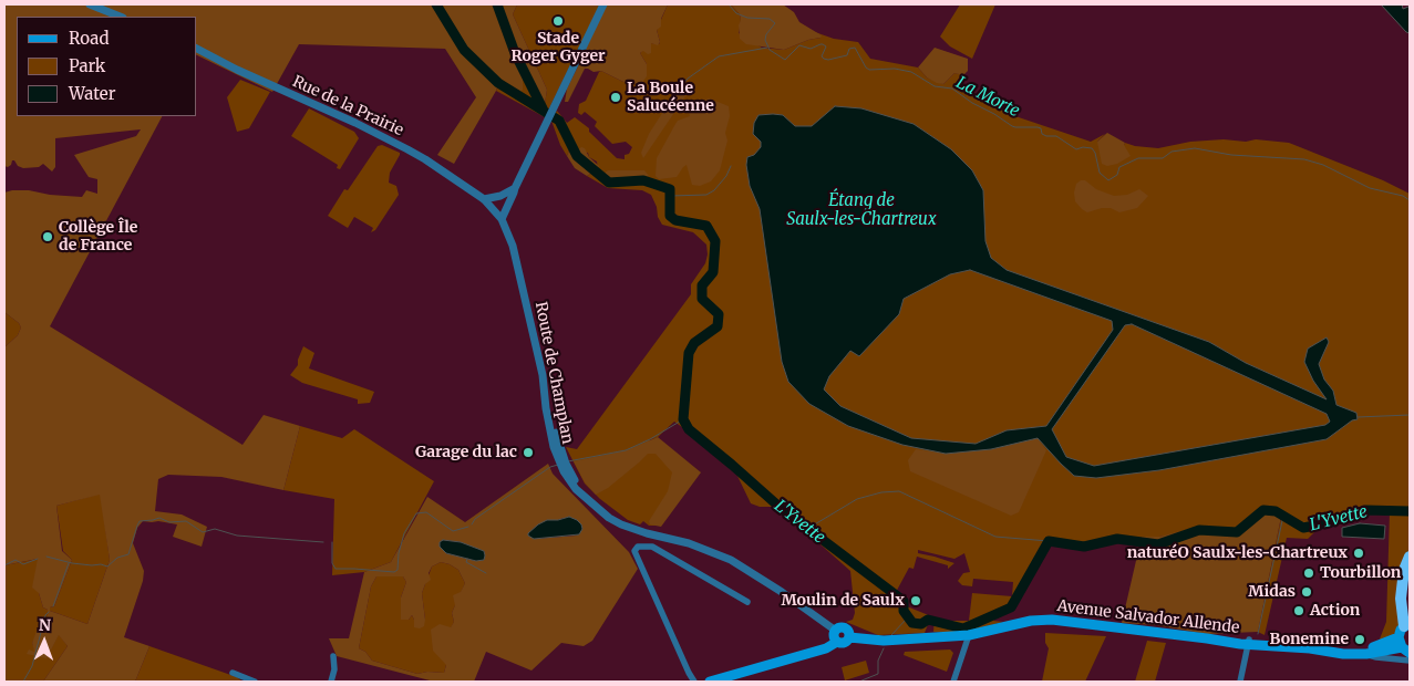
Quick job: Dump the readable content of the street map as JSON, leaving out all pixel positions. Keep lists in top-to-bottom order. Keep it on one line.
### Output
{"streets":{"main road":["Avenue Salvador Allende"],"street":["Rue de la Prairie","Route de Champlan"]},"crossings":[["Rue de la Prairie","Route de Champlan"],["Route de Champlan","Avenue Salvador Allende"]],"water":["La Morte","Étang de Saulx-les-Chartreux","L'Yvette"],"places":["Stade Roger Gyger","La Boule Salucéenne","Collège Île de France","Garage du lac","naturéO Saulx-les-Chartreux","Tourbillon","Midas","Moulin de Saulx","Action","Bonemine"],"legend":["Road","Park","Water"],"north":"top"}
